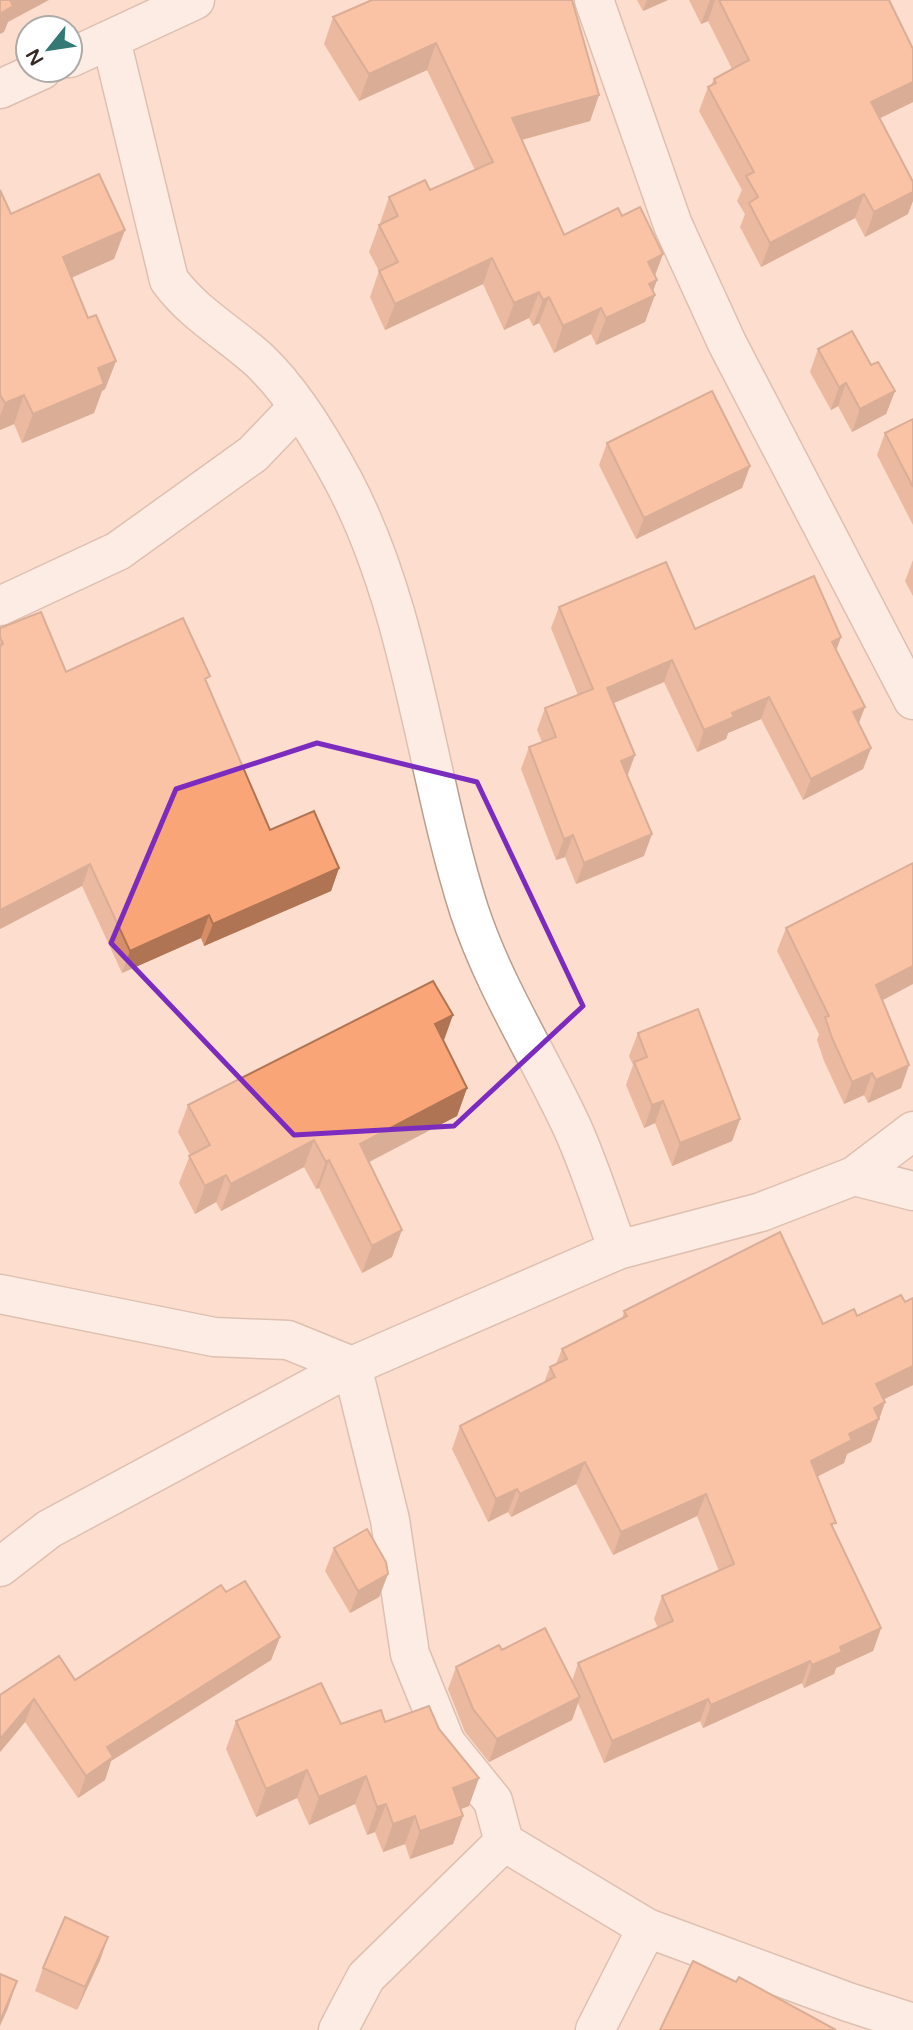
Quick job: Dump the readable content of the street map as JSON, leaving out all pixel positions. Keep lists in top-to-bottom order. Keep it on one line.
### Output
{"north":"bottom left"}
